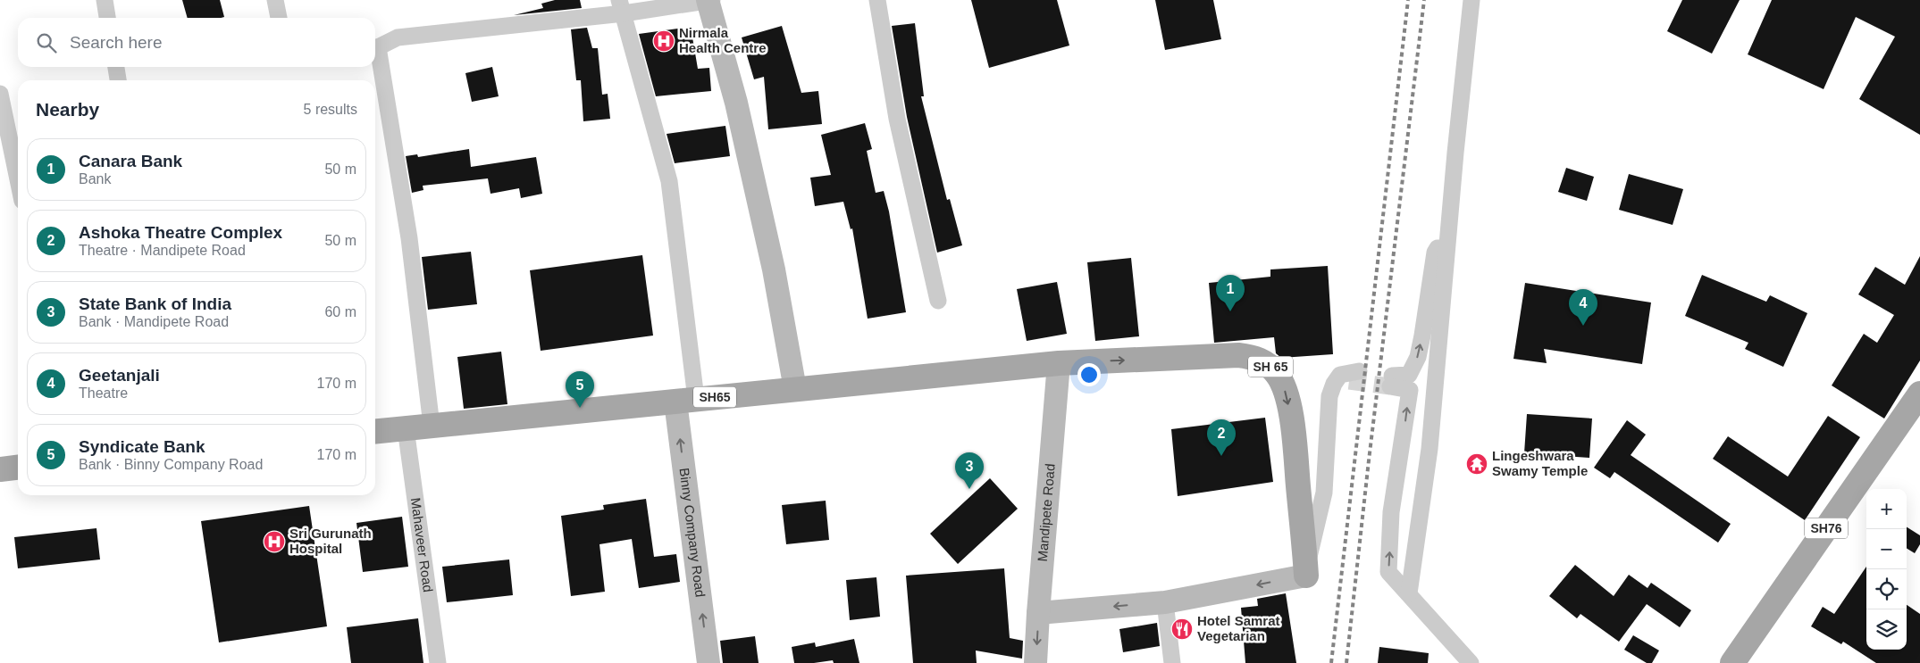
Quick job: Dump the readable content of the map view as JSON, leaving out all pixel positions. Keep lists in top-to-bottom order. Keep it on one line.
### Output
{"streets":{"main road":["SH 65","SH65","Mandipete Road","SH76","Binny Company Road"],"street":["Mahaveer Road"]},"crossings":[["SH 65","SH65"],["SH 65","Mandipete Road"],["SH65","Mandipete Road"],["SH65","Binny Company Road"],["SH65","Mahaveer Road"]],"one_way":["Binny Company Road"],"places":{"hospital":["Nirmala Health Centre","Sri Gurunath Hospital"],"temple":["Lingeshwara Swamy Temple"],"restaurant":["Hotel Samrat Vegetarian"]},"page":{"search":"Search here","heading":["Nearby","5 results"],"list":[{"mark":"1","name":"Canara Bank","note":"Bank","value":"50 m"},{"mark":"2","name":"Ashoka Theatre Complex","note":"Theatre · Mandipete Road","value":"50 m"},{"mark":"3","name":"State Bank of India","note":"Bank · Mandipete Road","value":"60 m"},{"mark":"4","name":"Geetanjali","note":"Theatre","value":"170 m"},{"mark":"5","name":"Syndicate Bank","note":"Bank · Binny Company Road","value":"170 m"}],"pins":["1","4","5","2","3"],"map_buttons":["+","−"]}}
